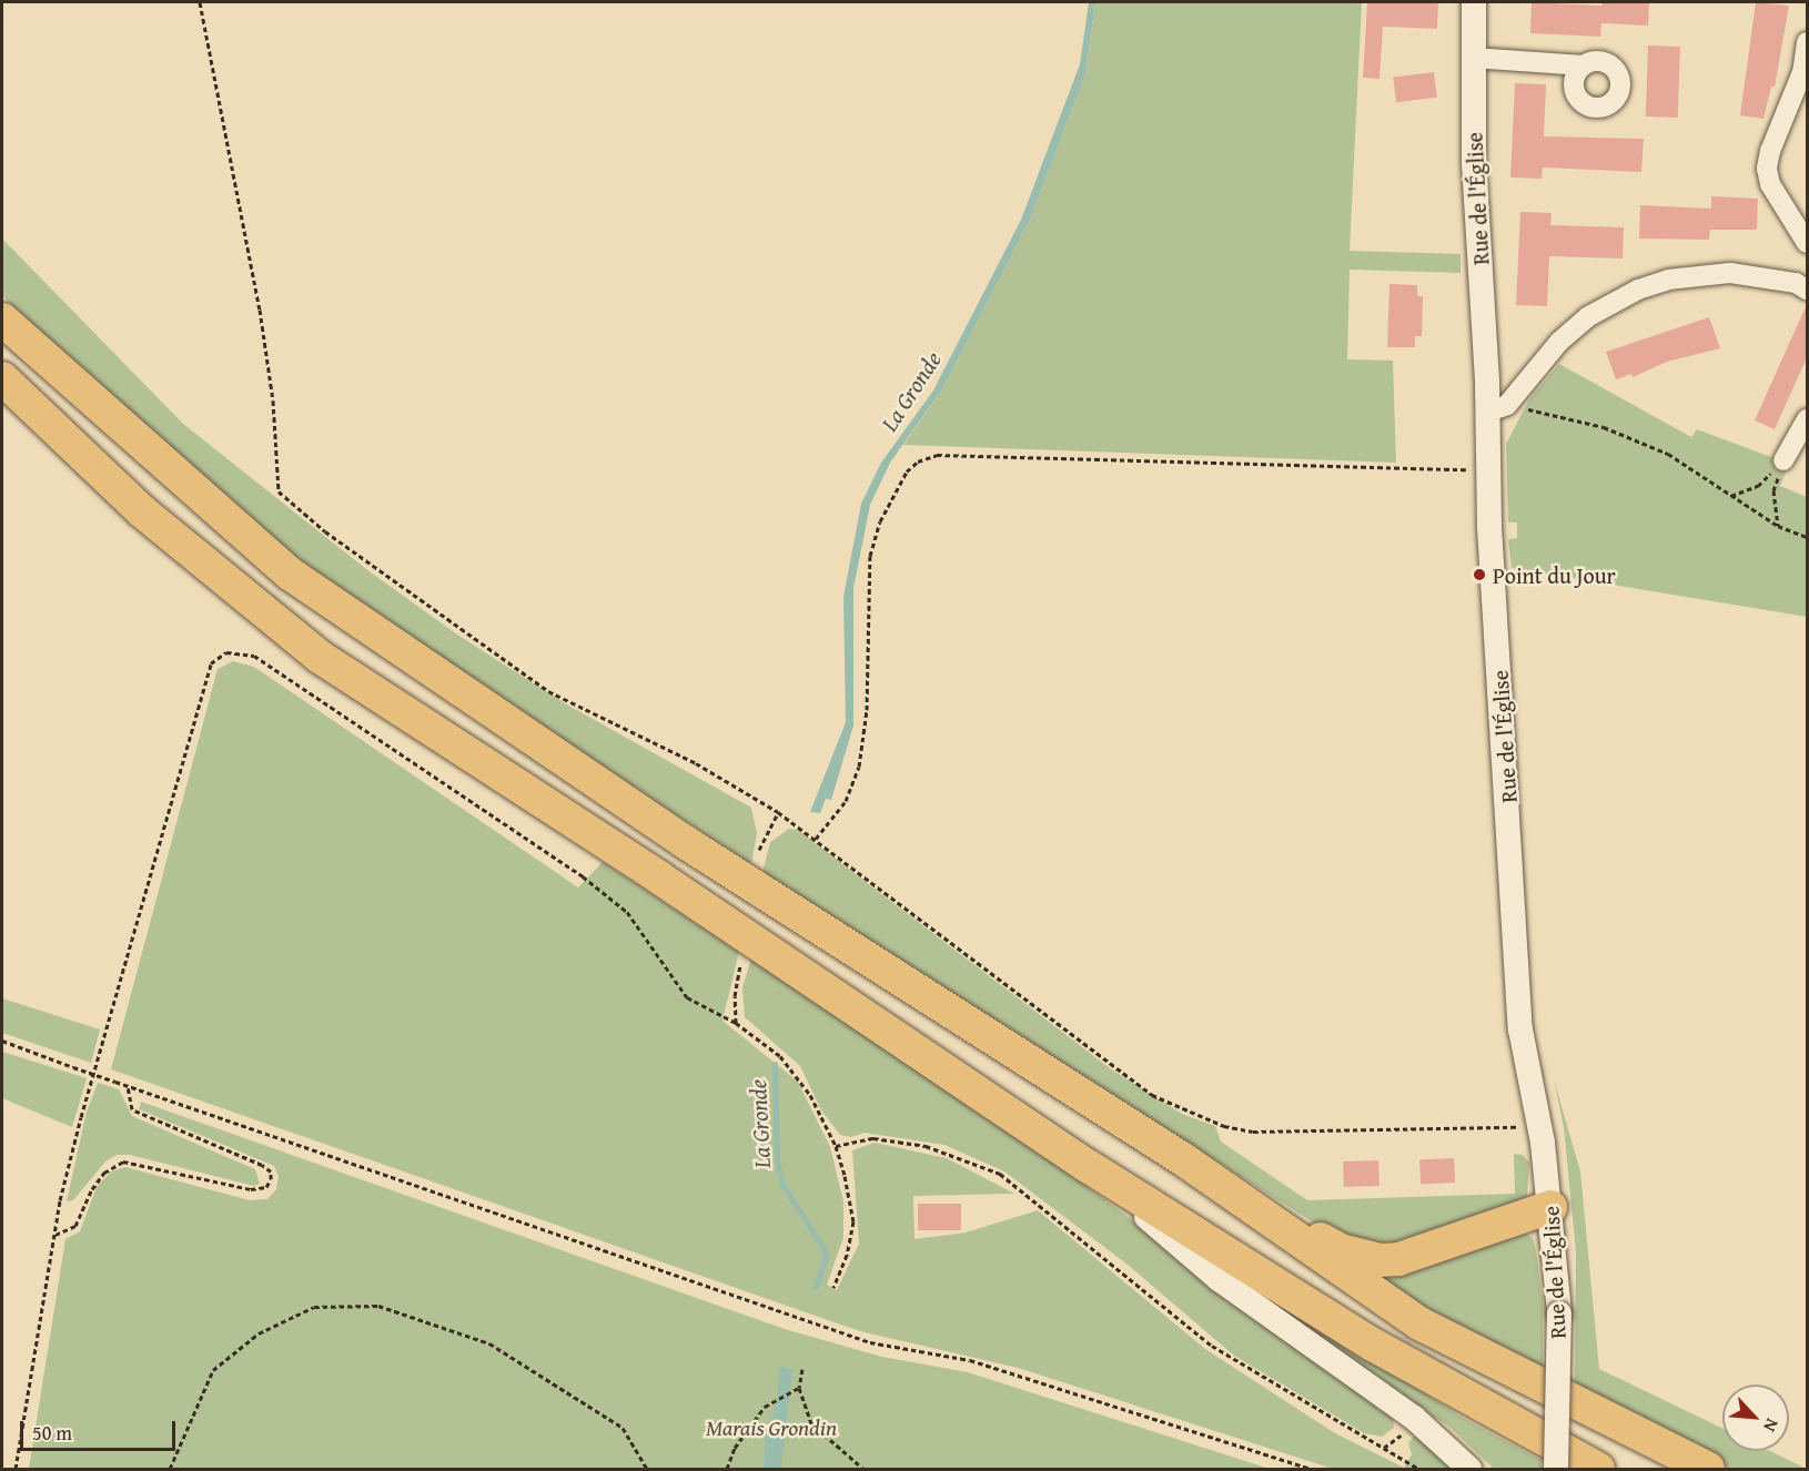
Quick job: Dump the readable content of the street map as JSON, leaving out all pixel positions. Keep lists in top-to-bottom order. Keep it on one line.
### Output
{"streets":{"street":["Rue de l'Église"]},"water":["La Gronde"],"parks":["Marais Grondin"],"places":["Point du Jour"],"scale_bar":"50 m","north":"bottom right"}
